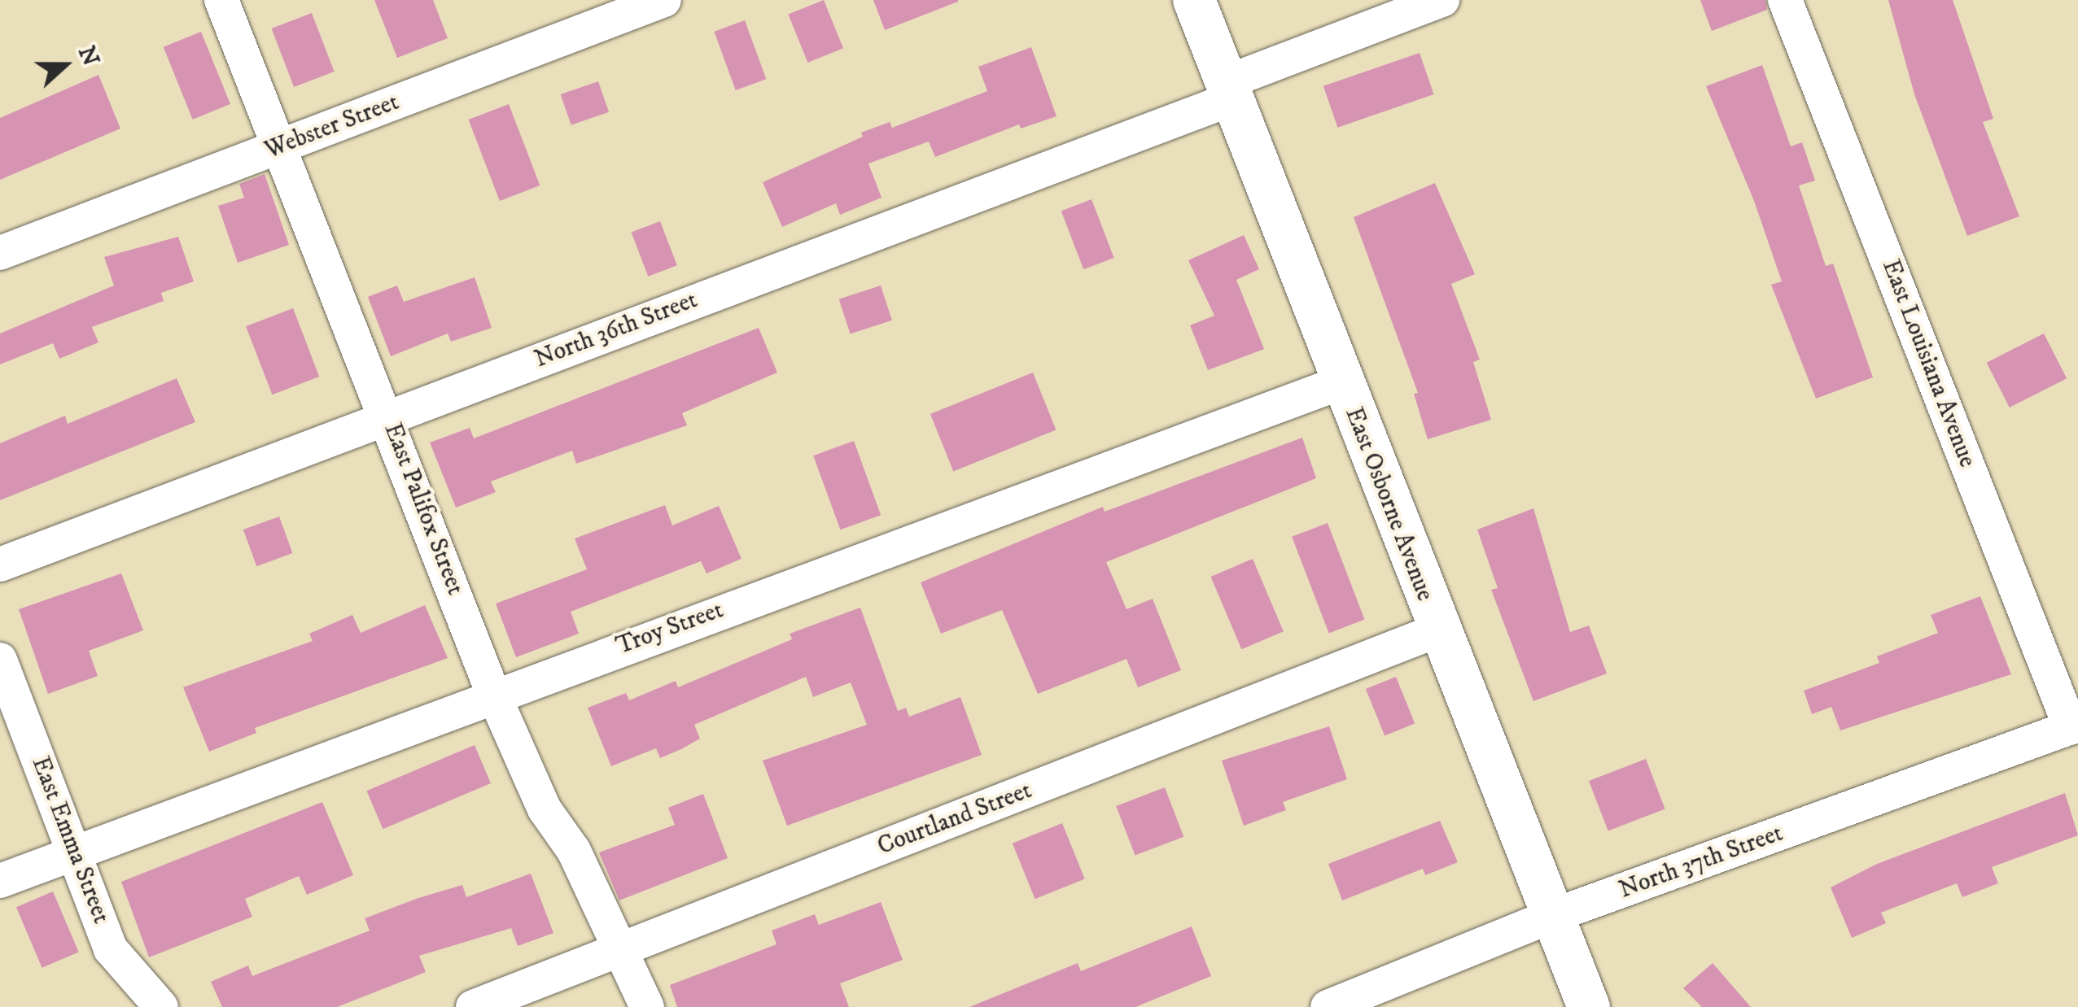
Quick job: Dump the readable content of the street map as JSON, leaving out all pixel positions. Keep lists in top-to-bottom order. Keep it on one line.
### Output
{"streets":{"street":["Webster Street","North 36th Street","East Louisiana Avenue","East Osborne Avenue","East Palifox Street","Troy Street","Courtland Street","East Emma Street","North 37th Street"]},"crossings":[["Webster Street","East Palifox Street"],["North 36th Street","East Osborne Avenue"],["North 36th Street","East Palifox Street"],["East Louisiana Avenue","North 37th Street"],["East Osborne Avenue","Troy Street"],["East Osborne Avenue","Courtland Street"],["East Osborne Avenue","North 37th Street"],["East Palifox Street","Troy Street"],["East Palifox Street","Courtland Street"],["Troy Street","East Emma Street"]],"north":"right"}
